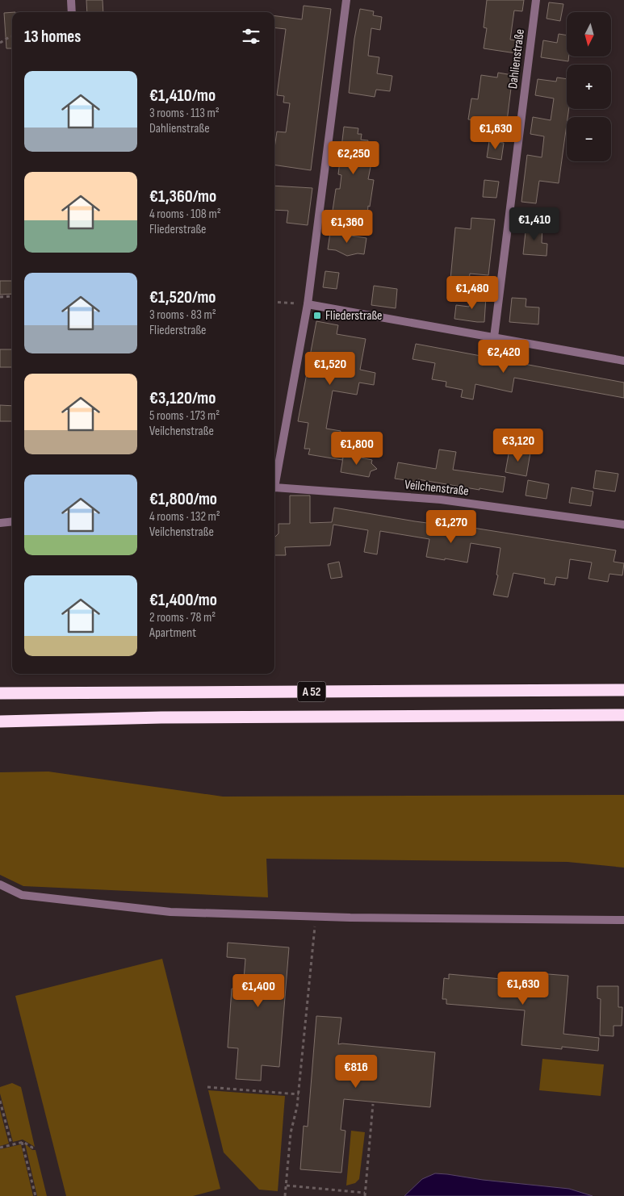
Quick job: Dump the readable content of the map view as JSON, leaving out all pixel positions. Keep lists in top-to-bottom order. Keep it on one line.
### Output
{"streets":{"highway":["A 52"],"street":["Dahlienstraße","Veilchenstraße"]},"places":{"transit":["Fliederstraße"]},"north":"bottom","page":{"map_buttons":["+","−"],"heading":"13 homes","list":[{"name":"€1,410/mo","note":"3 rooms · 113 m² · Dahlienstraße"},{"name":"€1,360/mo","note":"4 rooms · 108 m² · Fliederstraße"},{"name":"€1,520/mo","note":"3 rooms · 83 m² · Fliederstraße"},{"name":"€3,120/mo","note":"5 rooms · 173 m² · Veilchenstraße"},{"name":"€1,800/mo","note":"4 rooms · 132 m² · Veilchenstraße"},{"name":"€1,400/mo","note":"2 rooms · 78 m² · Apartment"}],"price":["€1,630","€2,250","€1,410","€1,360","€1,480","€2,420","€1,520","€3,120","€1,800","€1,270","€1,630","€1,400","€816"]}}
